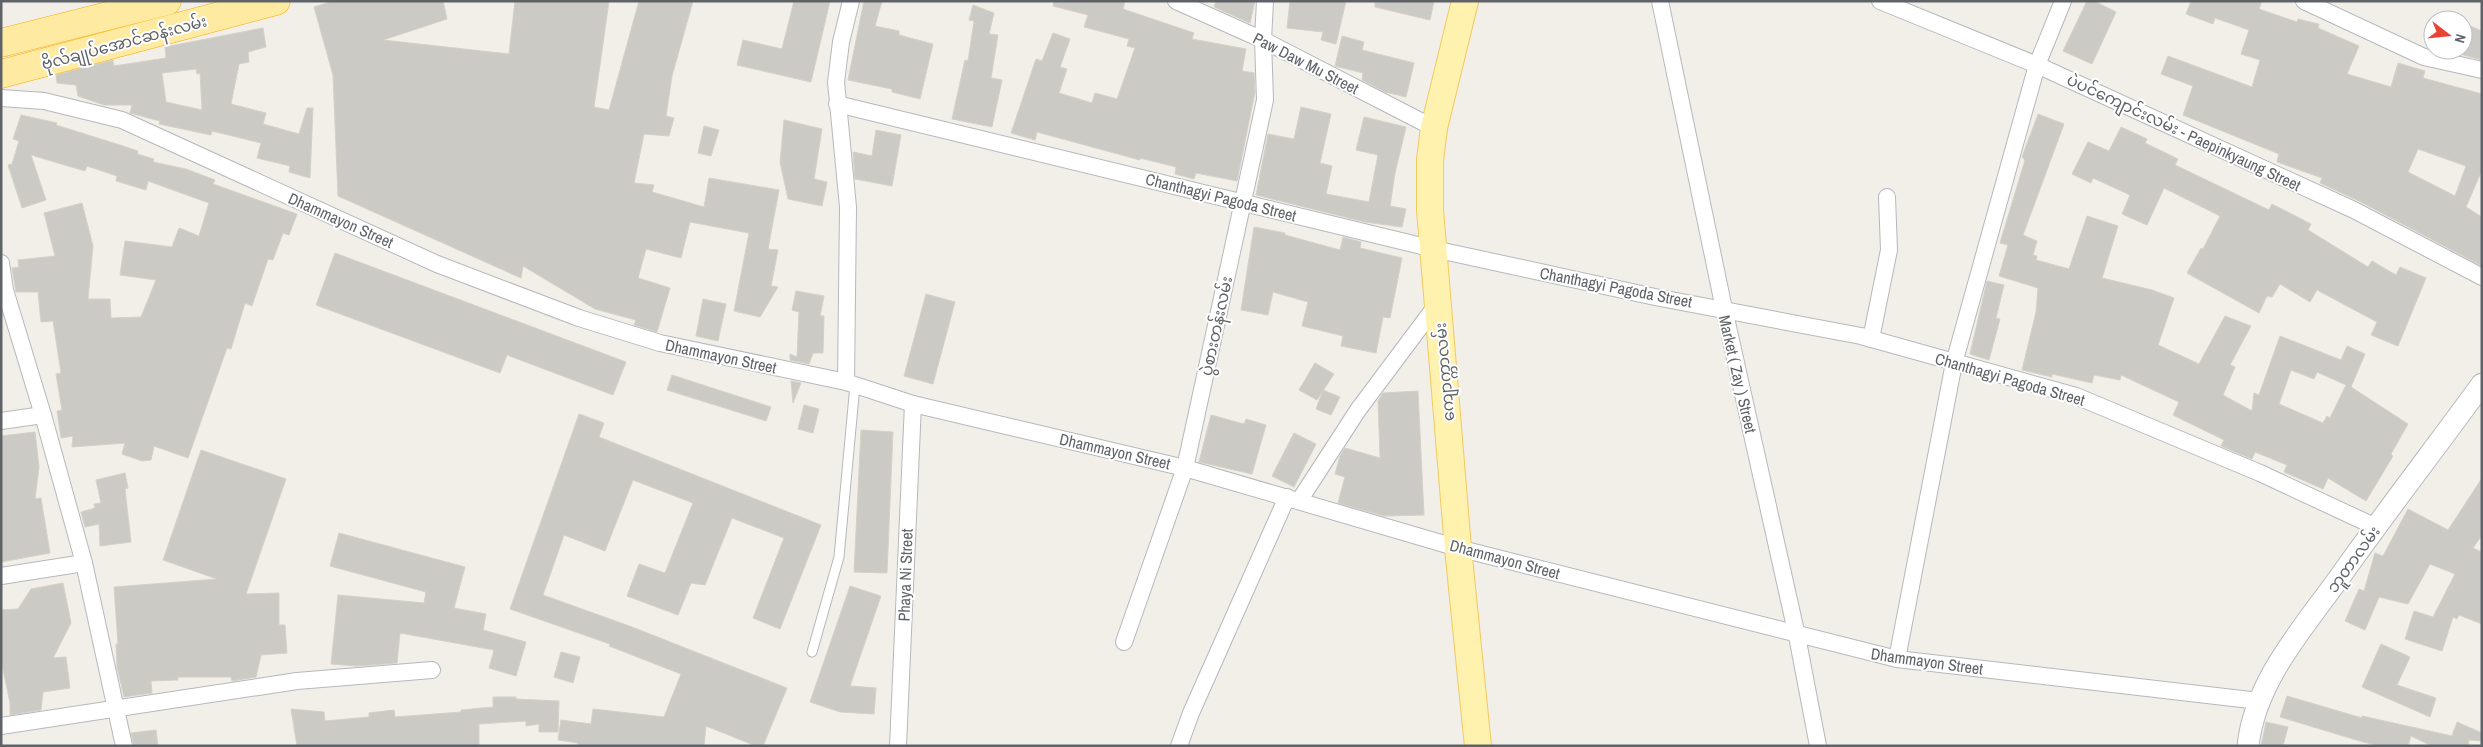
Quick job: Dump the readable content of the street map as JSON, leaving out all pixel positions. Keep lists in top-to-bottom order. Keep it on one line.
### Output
{"streets":{"highway":["ဗိုလ်ချုပ်အောင်ဆန်းလမ်း"],"main road":["ကျောက္ကာလမ်း"],"street":["Paw Daw Mu Street","ပဲပင်ကျောင်းလမ်း - Paepinkyaung Street","Chanthagyi Pagoda Street","Dhammayon Street","ပွဲစားတန်းလမ်း","Market ( Zay ) Street","ဘူတာလမ်း","Phaya Ni Street"]},"crossings":[["Paw Daw Mu Street","ပွဲစားတန်းလမ်း"],["Paw Daw Mu Street","ကျောက္ကာလမ်း"],["Chanthagyi Pagoda Street","ပွဲစားတန်းလမ်း"],["Chanthagyi Pagoda Street","ကျောက္ကာလမ်း"],["Chanthagyi Pagoda Street","Market ( Zay ) Street"],["Chanthagyi Pagoda Street","ဘူတာလမ်း"],["Dhammayon Street","ပွဲစားတန်းလမ်း"],["Dhammayon Street","ကျောက္ကာလမ်း"],["Dhammayon Street","Market ( Zay ) Street"],["Dhammayon Street","ဘူတာလမ်း"],["Dhammayon Street","Phaya Ni Street"]],"north":"right"}
